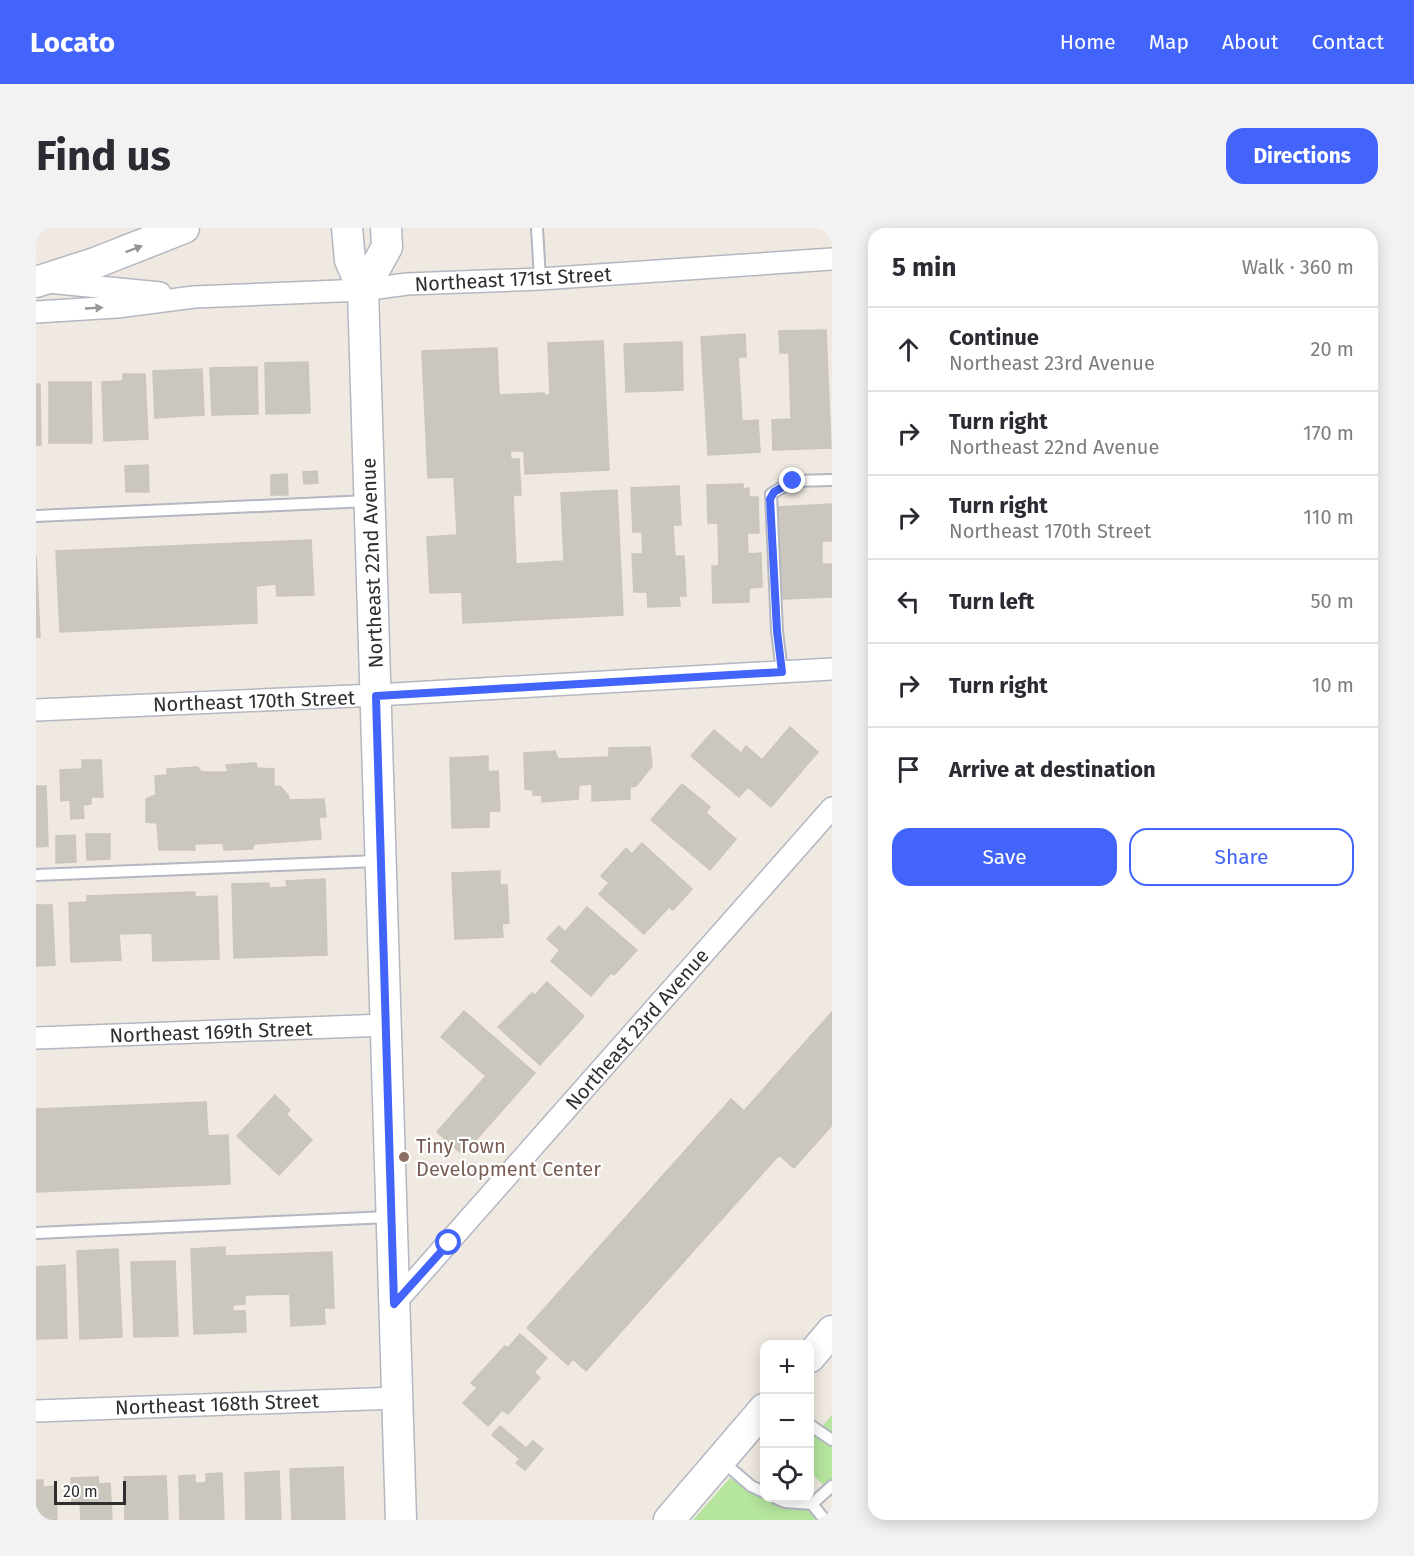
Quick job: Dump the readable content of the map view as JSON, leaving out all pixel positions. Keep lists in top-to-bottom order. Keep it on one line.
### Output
{"streets":{"street":["Northeast 171st Street","Northeast 22nd Avenue","Northeast 170th Street","Northeast 23rd Avenue","Northeast 169th Street","Northeast 168th Street"]},"crossings":[["Northeast 171st Street","Northeast 22nd Avenue"],["Northeast 22nd Avenue","Northeast 170th Street"],["Northeast 22nd Avenue","Northeast 23rd Avenue"],["Northeast 22nd Avenue","Northeast 169th Street"],["Northeast 22nd Avenue","Northeast 168th Street"]],"places":["Tiny Town Development Center"],"scale_bar":"20 m","page":{"header":"Locato","nav":["Home","Map","About","Contact"],"buttons":["Directions",["Save","Share"]],"title":"Find us","heading":["5 min","Walk · 360 m"],"list":[["Continue","Northeast 23rd Avenue","20 m"],["Turn right","Northeast 22nd Avenue","170 m"],["Turn right","Northeast 170th Street","110 m"],["Turn left","50 m"],["Turn right","10 m"],"Arrive at destination"],"map_buttons":["+","−"],"scale":"20 m"}}
